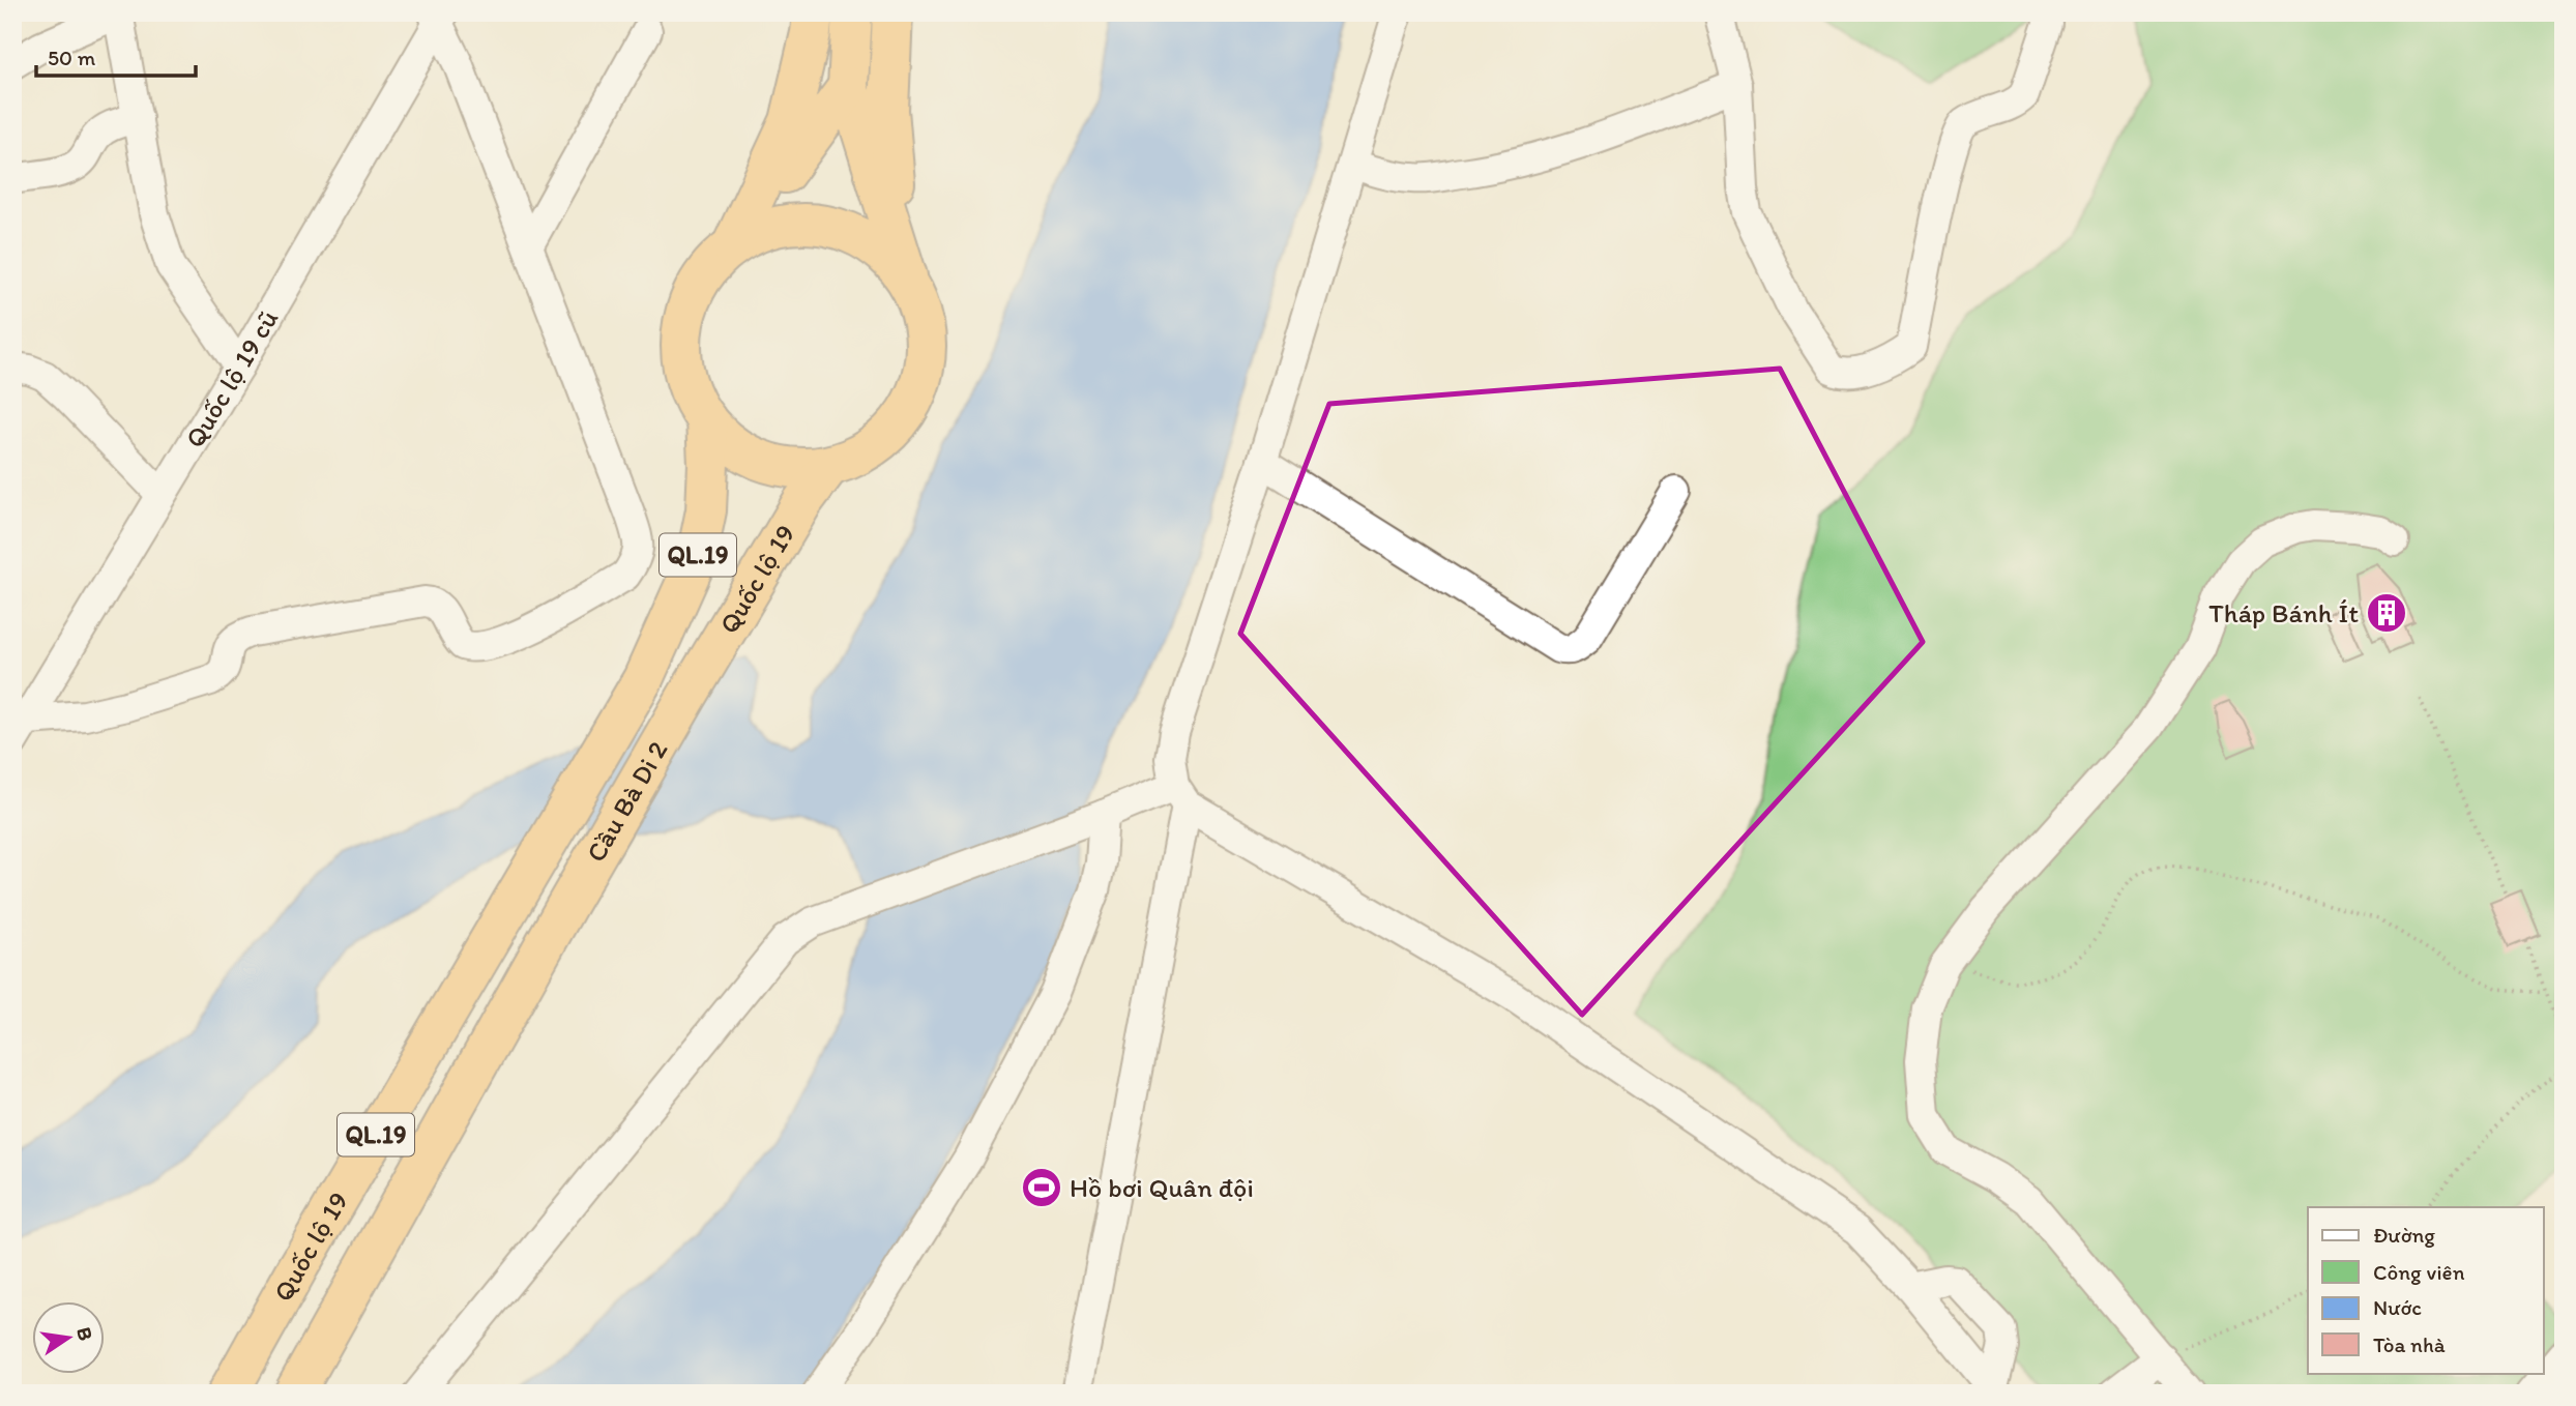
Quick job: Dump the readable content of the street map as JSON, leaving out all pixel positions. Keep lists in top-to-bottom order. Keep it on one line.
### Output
{"streets":{"highway":["QL.19","Quốc lộ 19","Cầu Bà Di 2"],"street":["Quốc lộ 19 cũ"]},"crossings":[["Quốc lộ 19","Cầu Bà Di 2"]],"places":{"building":["Tháp Bánh Ít"],"sports":["Hồ bơi Quân đội"]},"legend":["Đường","Công viên","Nước","Tòa nhà"],"scale_bar":"50 m","north":"right"}
